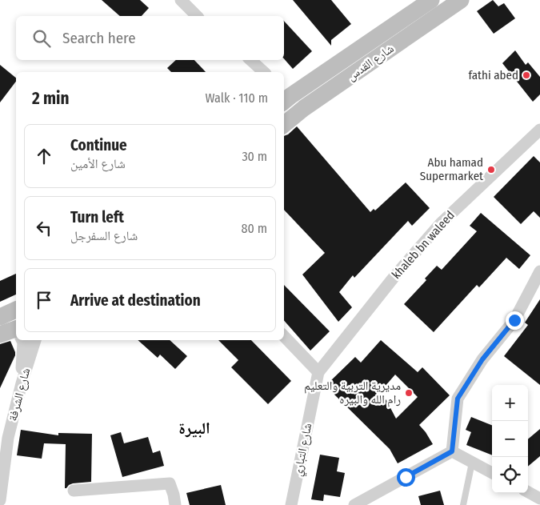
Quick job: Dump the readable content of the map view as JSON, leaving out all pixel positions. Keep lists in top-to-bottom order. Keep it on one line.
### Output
{"streets":{"main road":["شارع القدس"],"street":["khaleb bn waleed","شارع الشرفة","شارع التباري"]},"crossings":[["khaleb bn waleed","شارع التباري"]],"districts":["البيرة"],"places":["fathi abed","Abu hamad Supermarket","مديرية التربية والتعليم رام الله والبيره"],"page":{"search":"Search here","heading":["2 min","Walk · 110 m"],"list":[["Continue","شارع الأمين","30 m"],["Turn left","شارع السفرجل","80 m"],"Arrive at destination"],"map_buttons":["+","−"]}}
